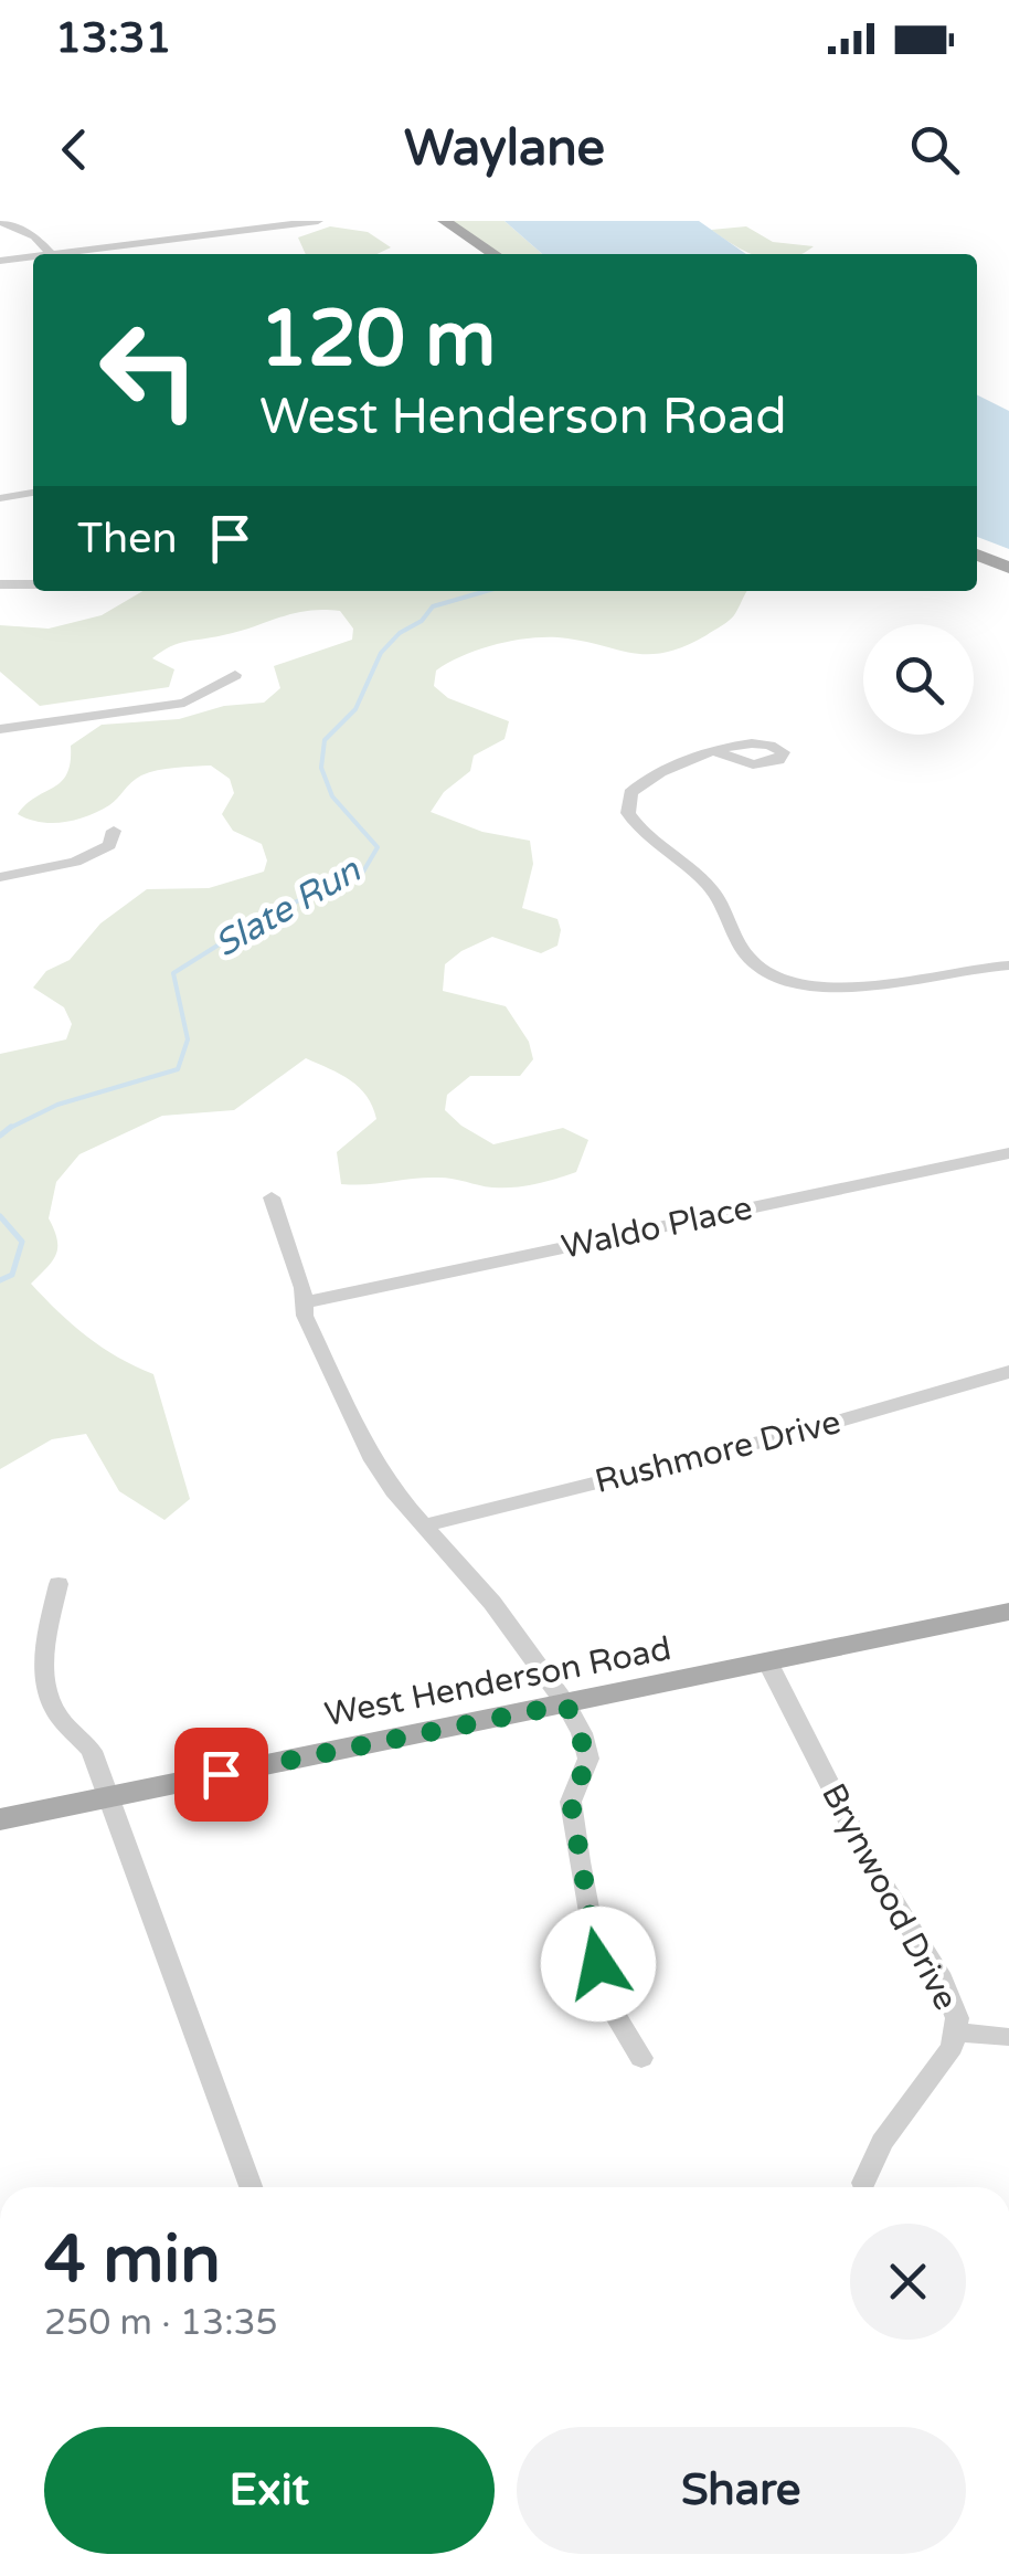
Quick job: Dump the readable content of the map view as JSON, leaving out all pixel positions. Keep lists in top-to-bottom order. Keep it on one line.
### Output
{"streets":{"main road":["West Henderson Road"],"street":["Waldo Place","Rushmore Drive","Brynwood Drive"]},"crossings":[["West Henderson Road","Brynwood Drive"]],"water":["Slate Run"],"page":{"status":"13:31","header":"Waylane","turn":["120 m","West Henderson Road"],"then":"Then","heading":["4 min","250 m · 13:35"],"buttons":["Exit","Share"]}}
